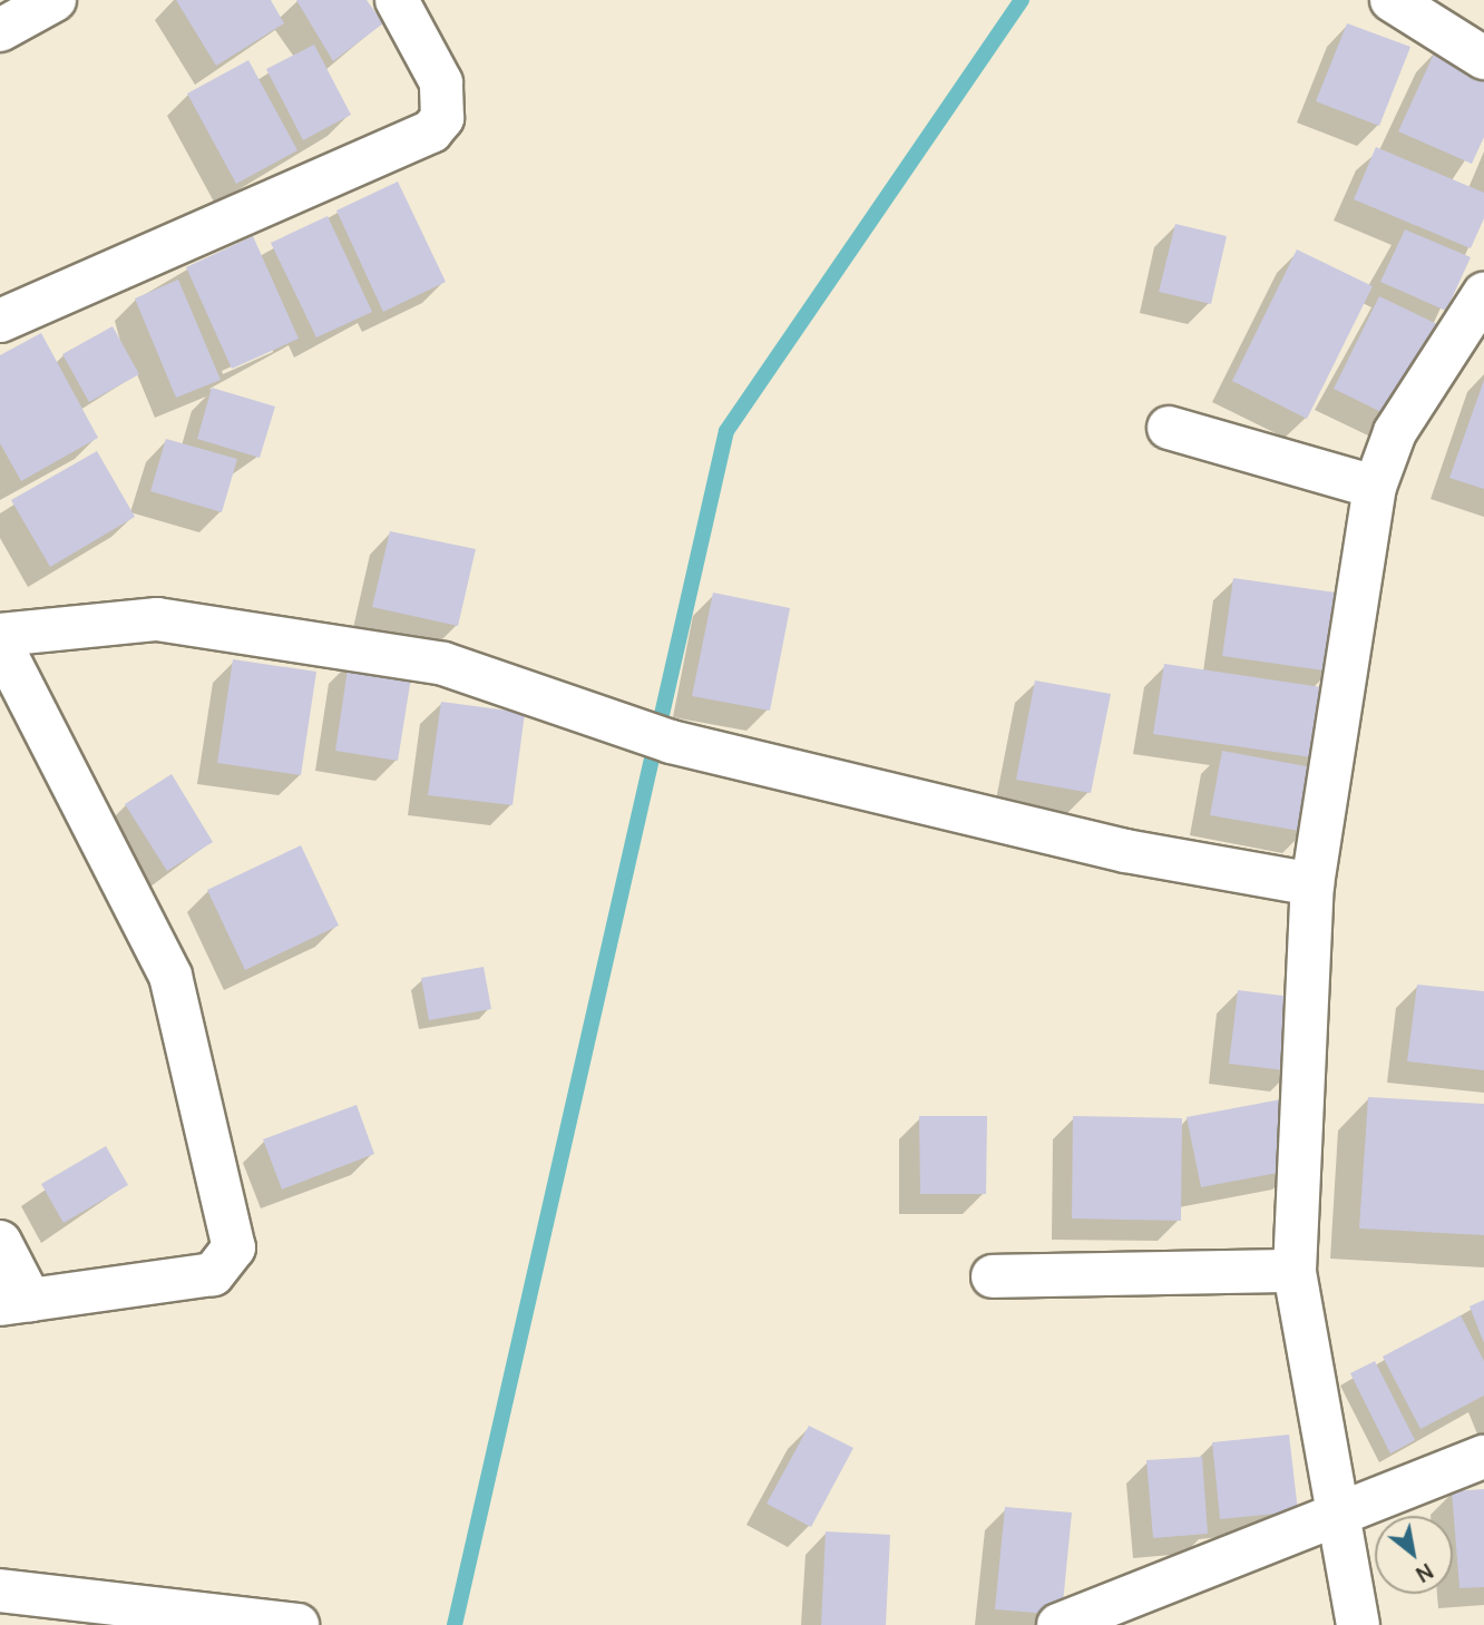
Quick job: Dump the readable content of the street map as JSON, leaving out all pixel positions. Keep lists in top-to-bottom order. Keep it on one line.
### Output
{"north":"bottom right"}
